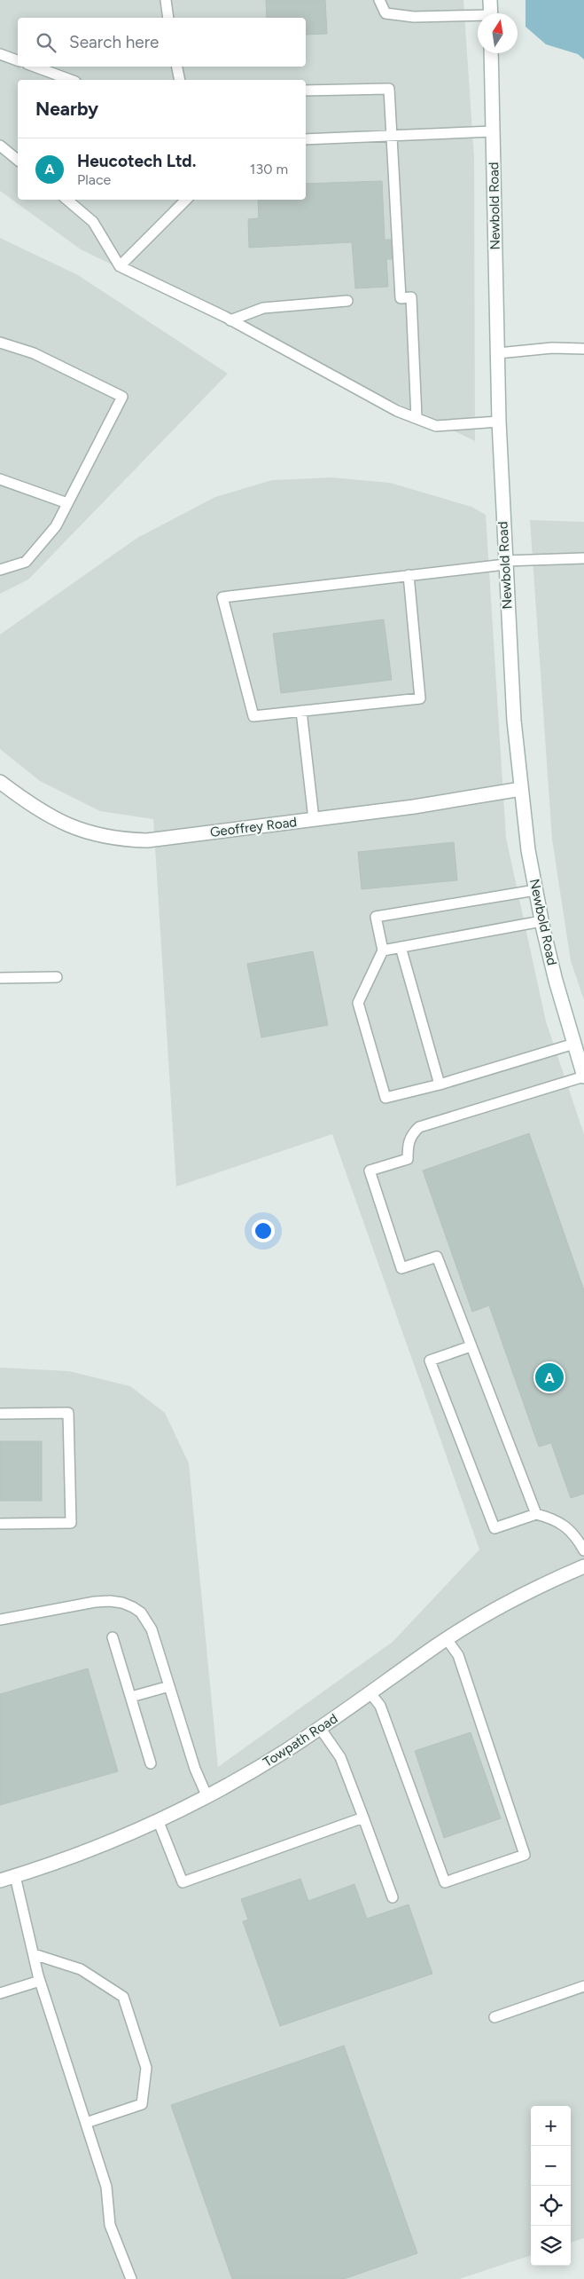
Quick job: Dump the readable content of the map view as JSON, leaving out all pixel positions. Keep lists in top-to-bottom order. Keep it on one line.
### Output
{"streets":{"street":["Newbold Road","Geoffrey Road","Towpath Road"]},"crossings":[["Newbold Road","Geoffrey Road"]],"north":"top","page":{"search":"Search here","heading":"Nearby","list":[{"mark":"A","name":"Heucotech Ltd.","note":"Place","value":"130 m"}],"pins":"A","map_buttons":["+","−"]}}
